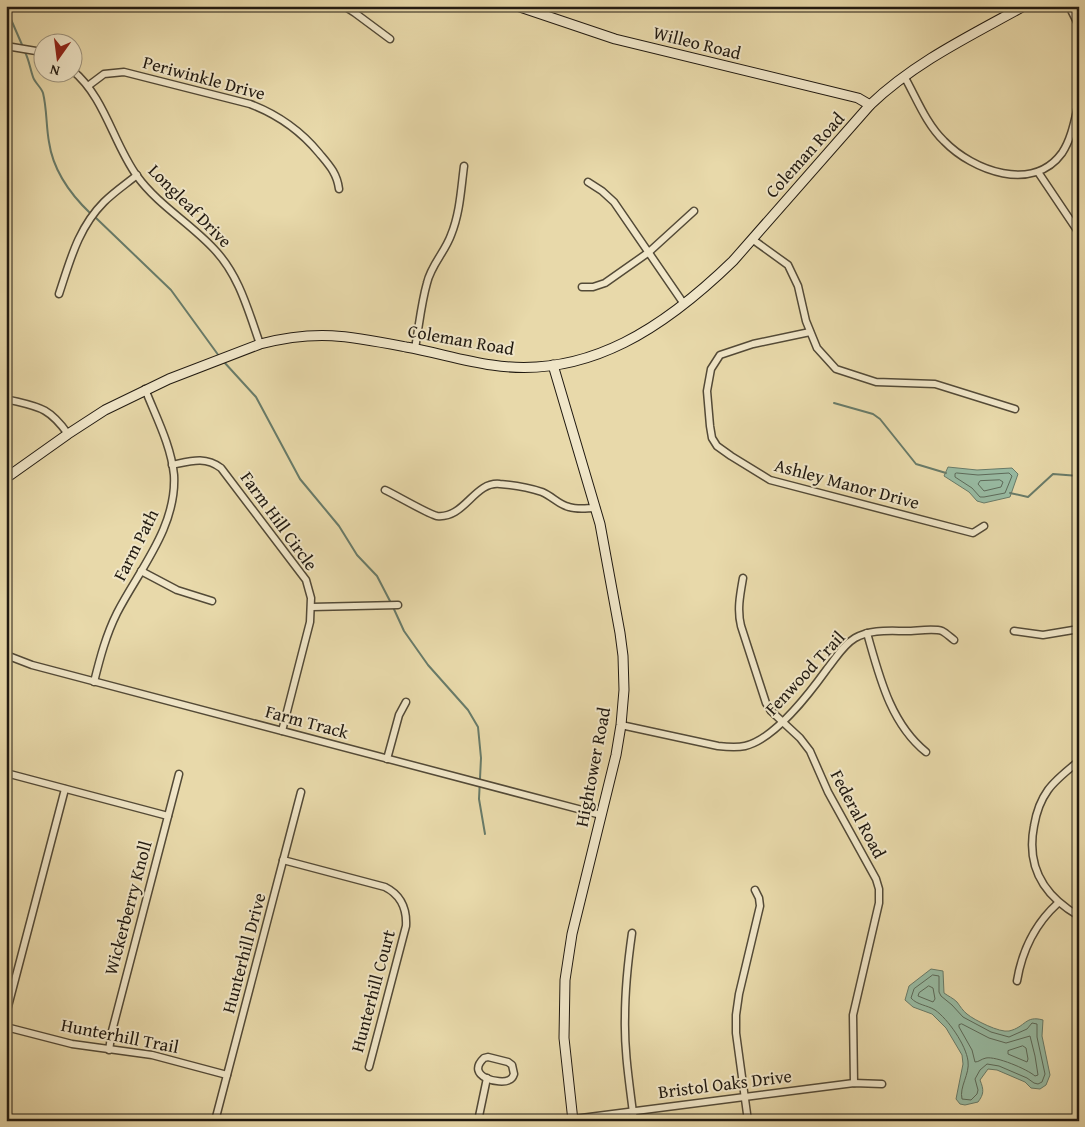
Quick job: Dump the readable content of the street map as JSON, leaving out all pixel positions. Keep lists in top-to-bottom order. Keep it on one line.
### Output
{"streets":{"street":["Willeo Road","Periwinkle Drive","Coleman Road","Longleaf Drive","Ashley Manor Drive","Farm Hill Circle","Farm Path","Fenwood Trail","Farm Track","Hightower Road","Federal Road","Wickerberry Knoll","Hunterhill Drive","Hunterhill Court","Hunterhill Trail","Bristol Oaks Drive"]},"crossings":[["Willeo Road","Coleman Road"],["Periwinkle Drive","Longleaf Drive"],["Coleman Road","Longleaf Drive"],["Coleman Road","Farm Path"],["Coleman Road","Hightower Road"],["Farm Hill Circle","Farm Path"],["Farm Hill Circle","Farm Track"],["Farm Path","Farm Track"],["Fenwood Trail","Hightower Road"],["Fenwood Trail","Federal Road"],["Farm Track","Hightower Road"],["Hightower Road","Bristol Oaks Drive"],["Federal Road","Bristol Oaks Drive"],["Wickerberry Knoll","Hunterhill Trail"],["Hunterhill Drive","Hunterhill Court"],["Hunterhill Drive","Hunterhill Trail"]],"north":"bottom"}
